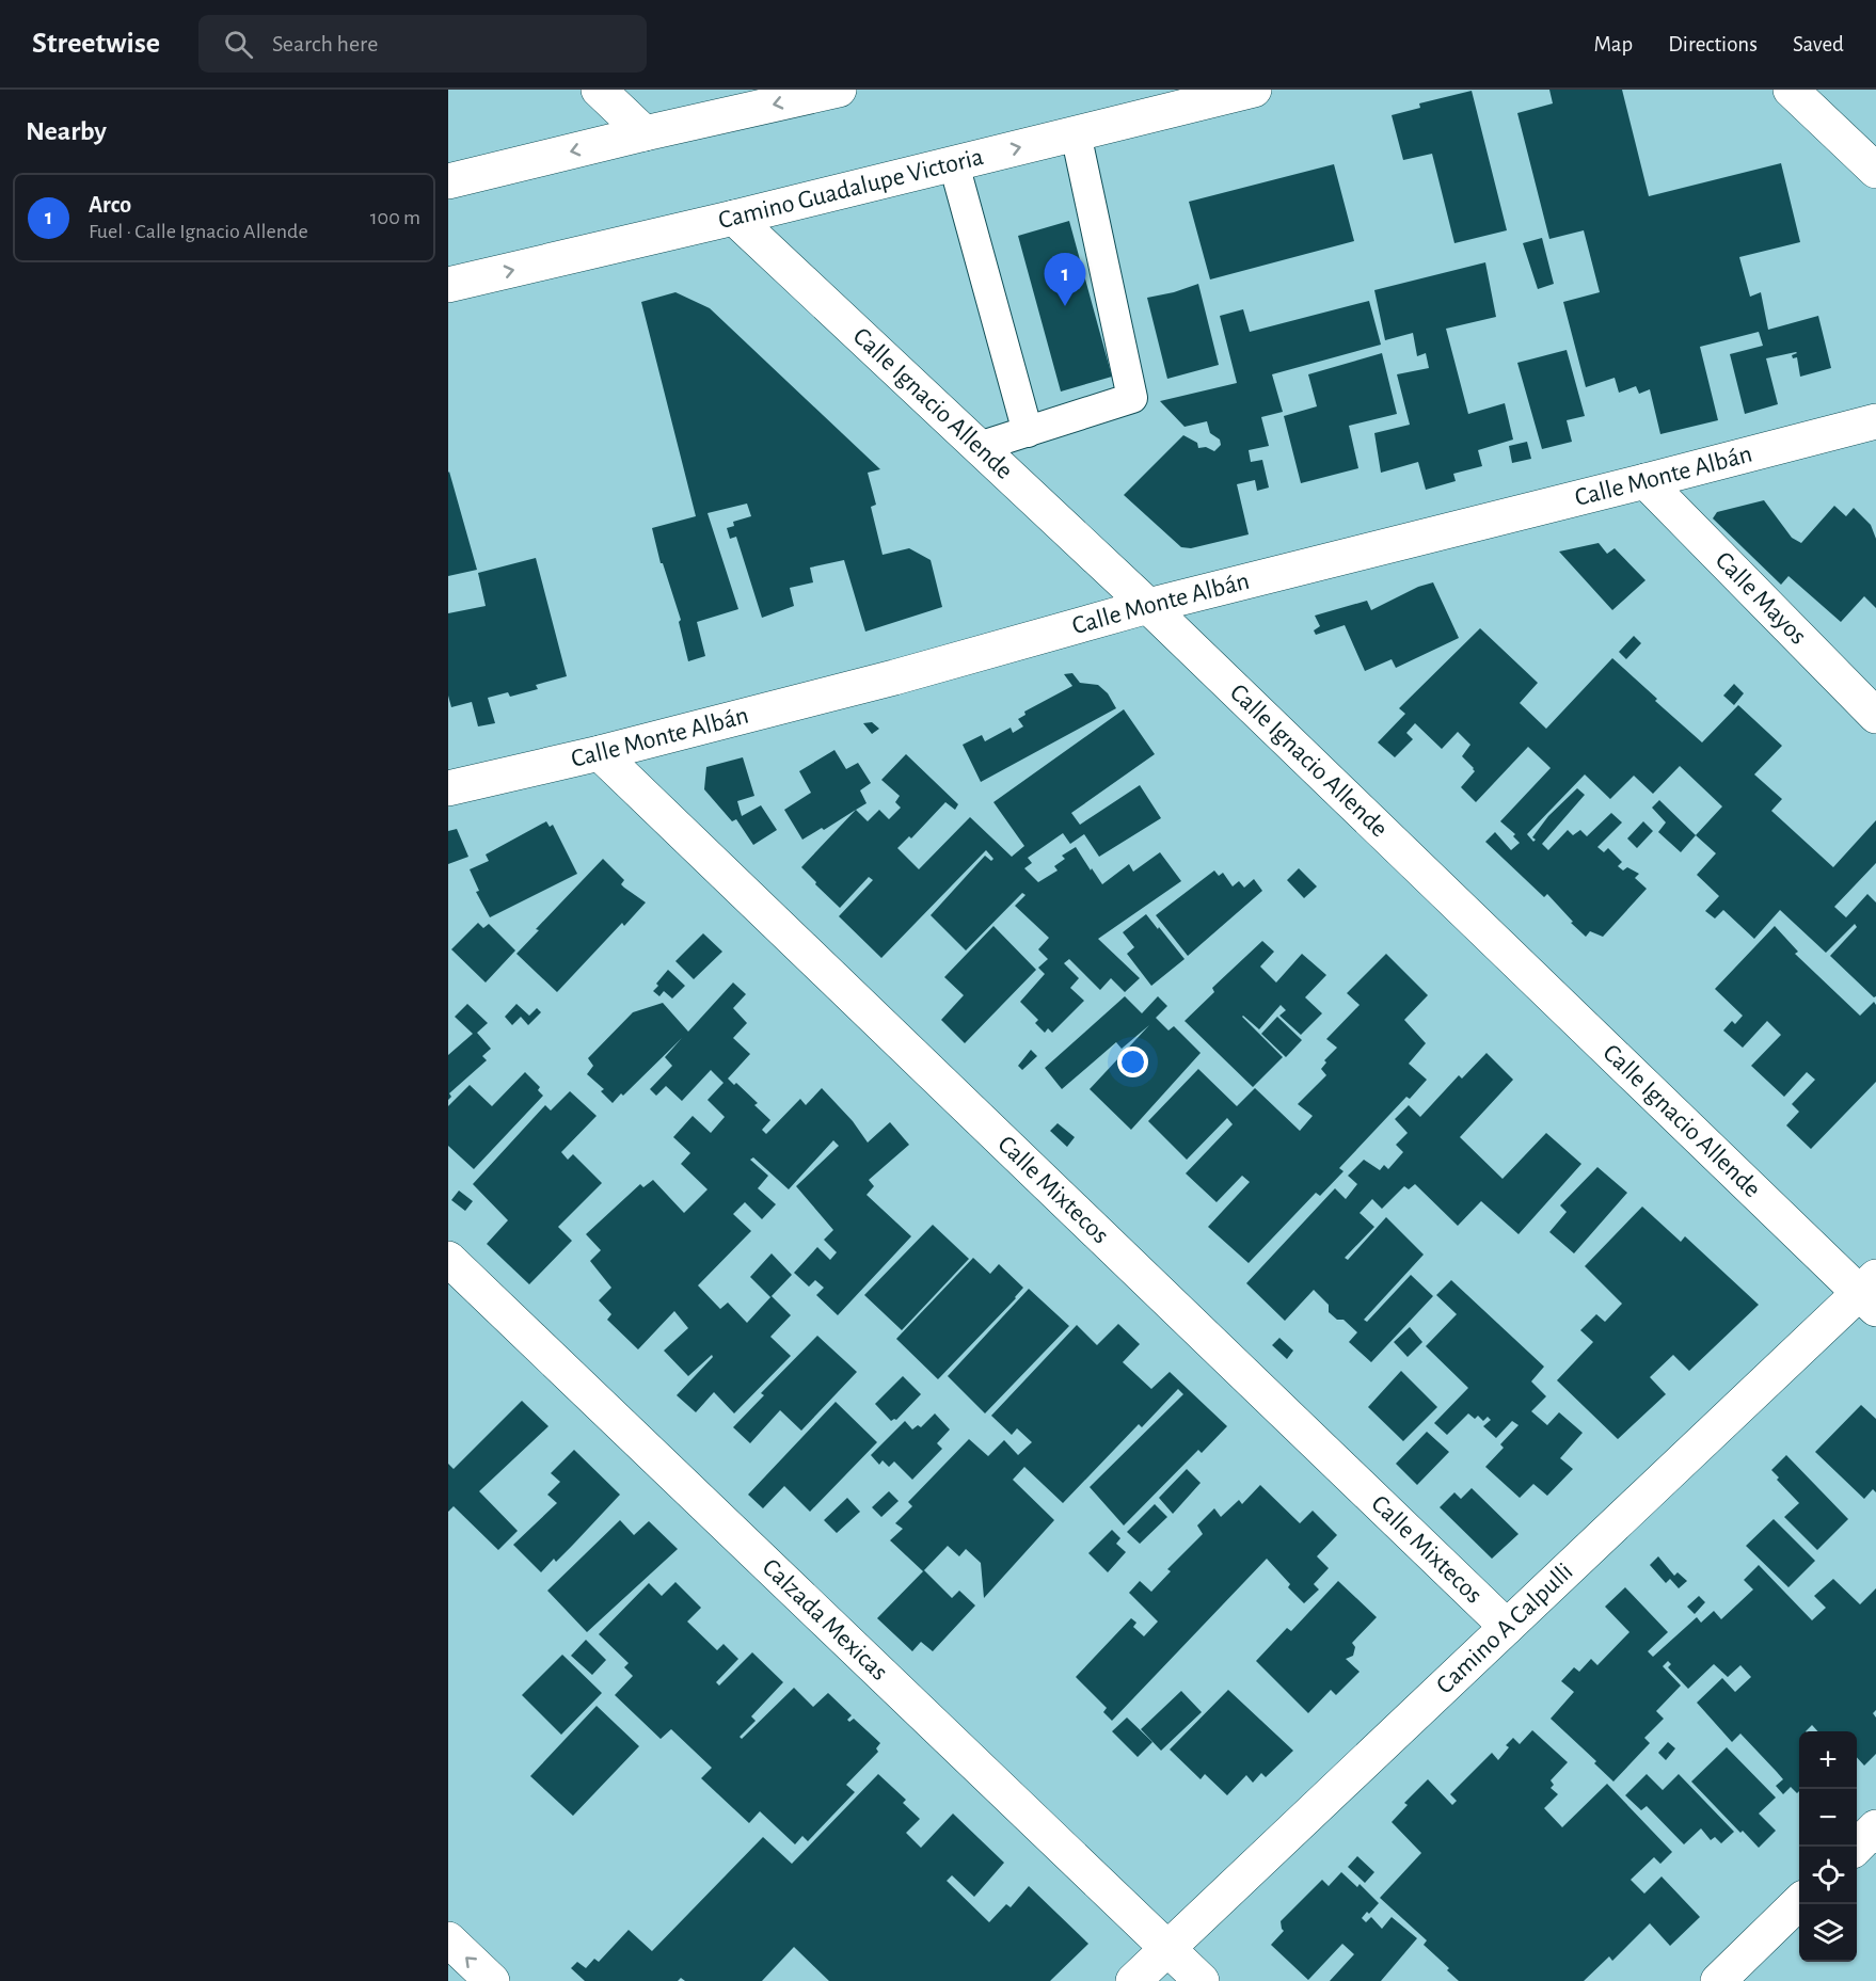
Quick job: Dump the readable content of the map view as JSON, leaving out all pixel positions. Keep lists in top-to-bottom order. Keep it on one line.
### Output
{"streets":{"street":["Camino Guadalupe Victoria","Calle Ignacio Allende","Calle Monte Albán","Calle Mayos","Calle Mixtecos","Calzada Mexicas","Camino A Calpulli"]},"crossings":[["Camino Guadalupe Victoria","Calle Ignacio Allende"],["Calle Ignacio Allende","Calle Monte Albán"],["Calle Ignacio Allende","Camino A Calpulli"],["Calle Monte Albán","Calle Mayos"],["Calle Monte Albán","Calle Mixtecos"],["Calle Mixtecos","Camino A Calpulli"],["Calzada Mexicas","Camino A Calpulli"]],"page":{"header":"Streetwise","search":"Search here","nav":["Map","Directions","Saved"],"heading":"Nearby","list":[{"mark":"1","name":"Arco","note":"Fuel · Calle Ignacio Allende","value":"100 m"}],"pins":"1","map_buttons":["+","−"]}}
